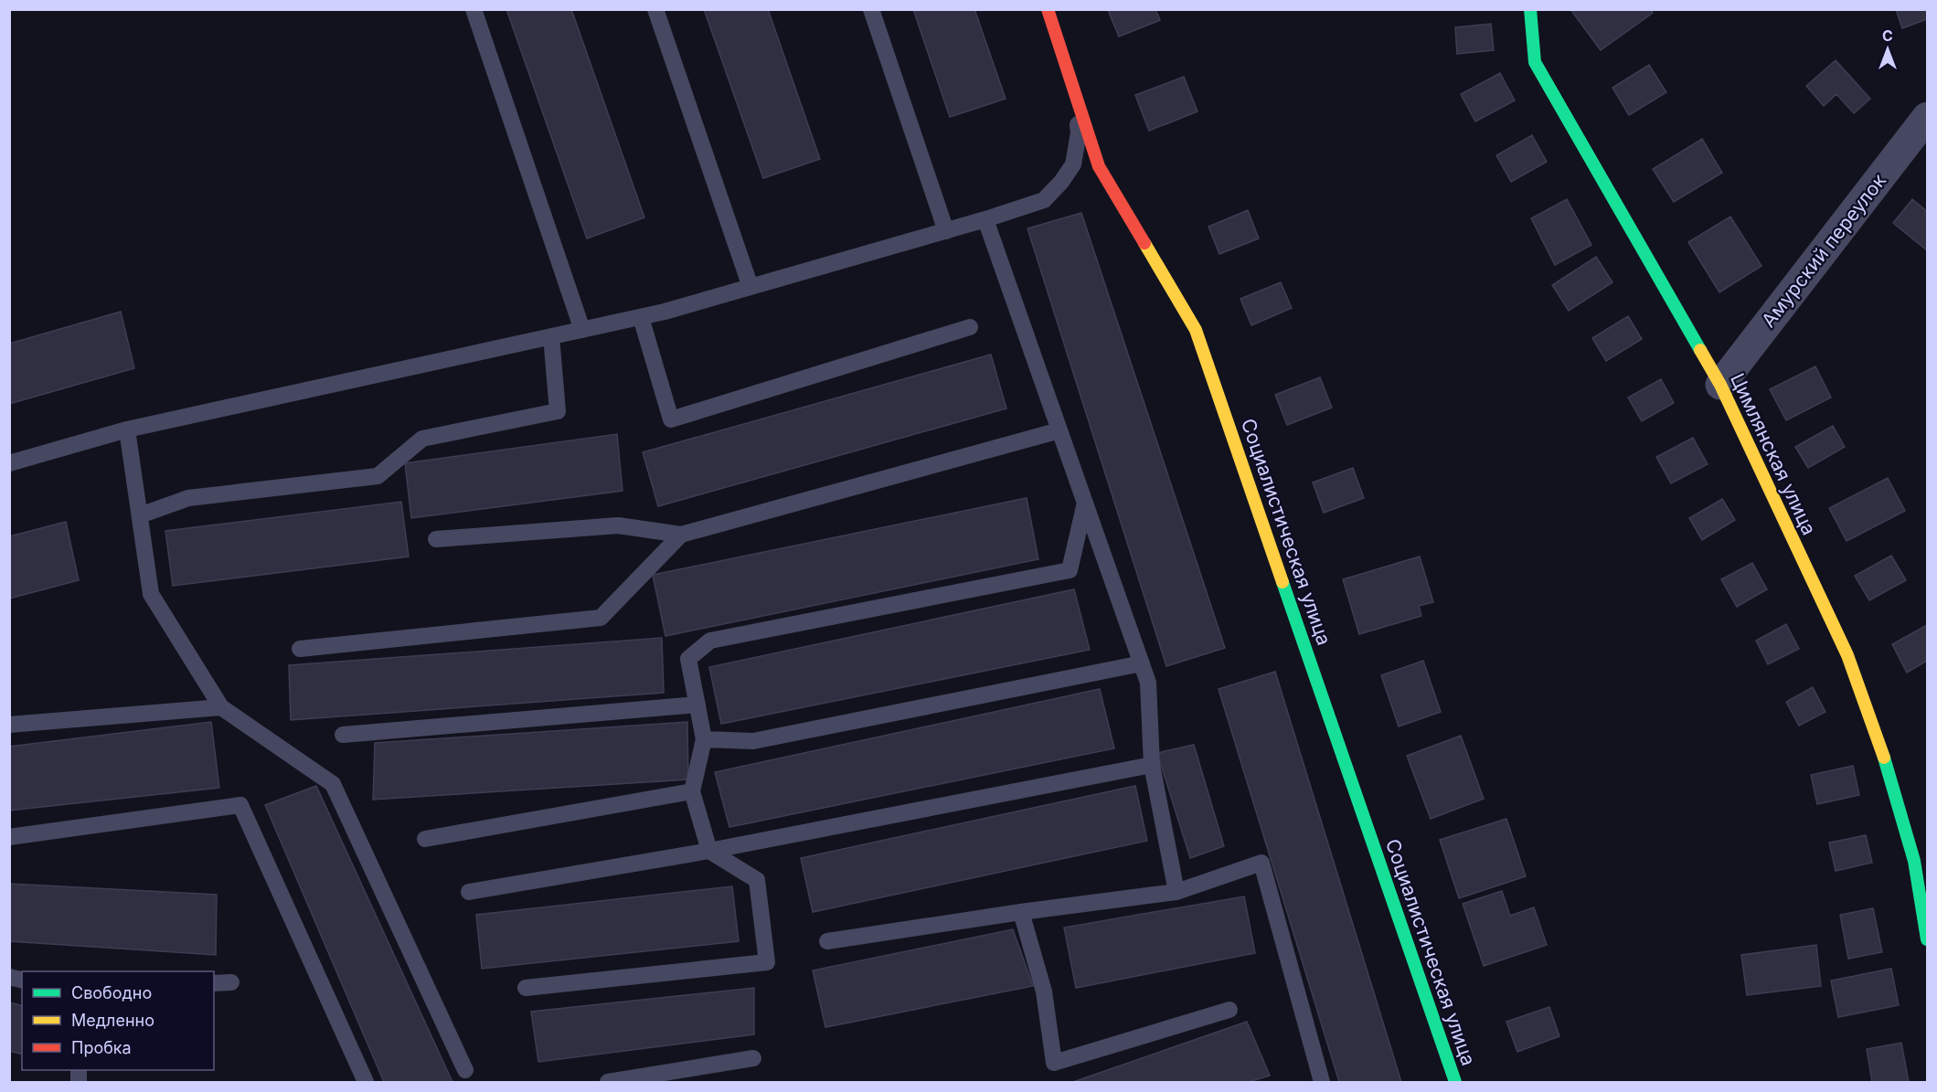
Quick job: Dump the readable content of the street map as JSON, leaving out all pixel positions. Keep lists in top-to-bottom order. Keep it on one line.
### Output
{"streets":{"street":["Амурский переулок","Цимлянская улица","Социалистическая улица"]},"crossings":[["Амурский переулок","Цимлянская улица"]],"legend":["Свободно","Медленно","Пробка"],"north":"top"}
